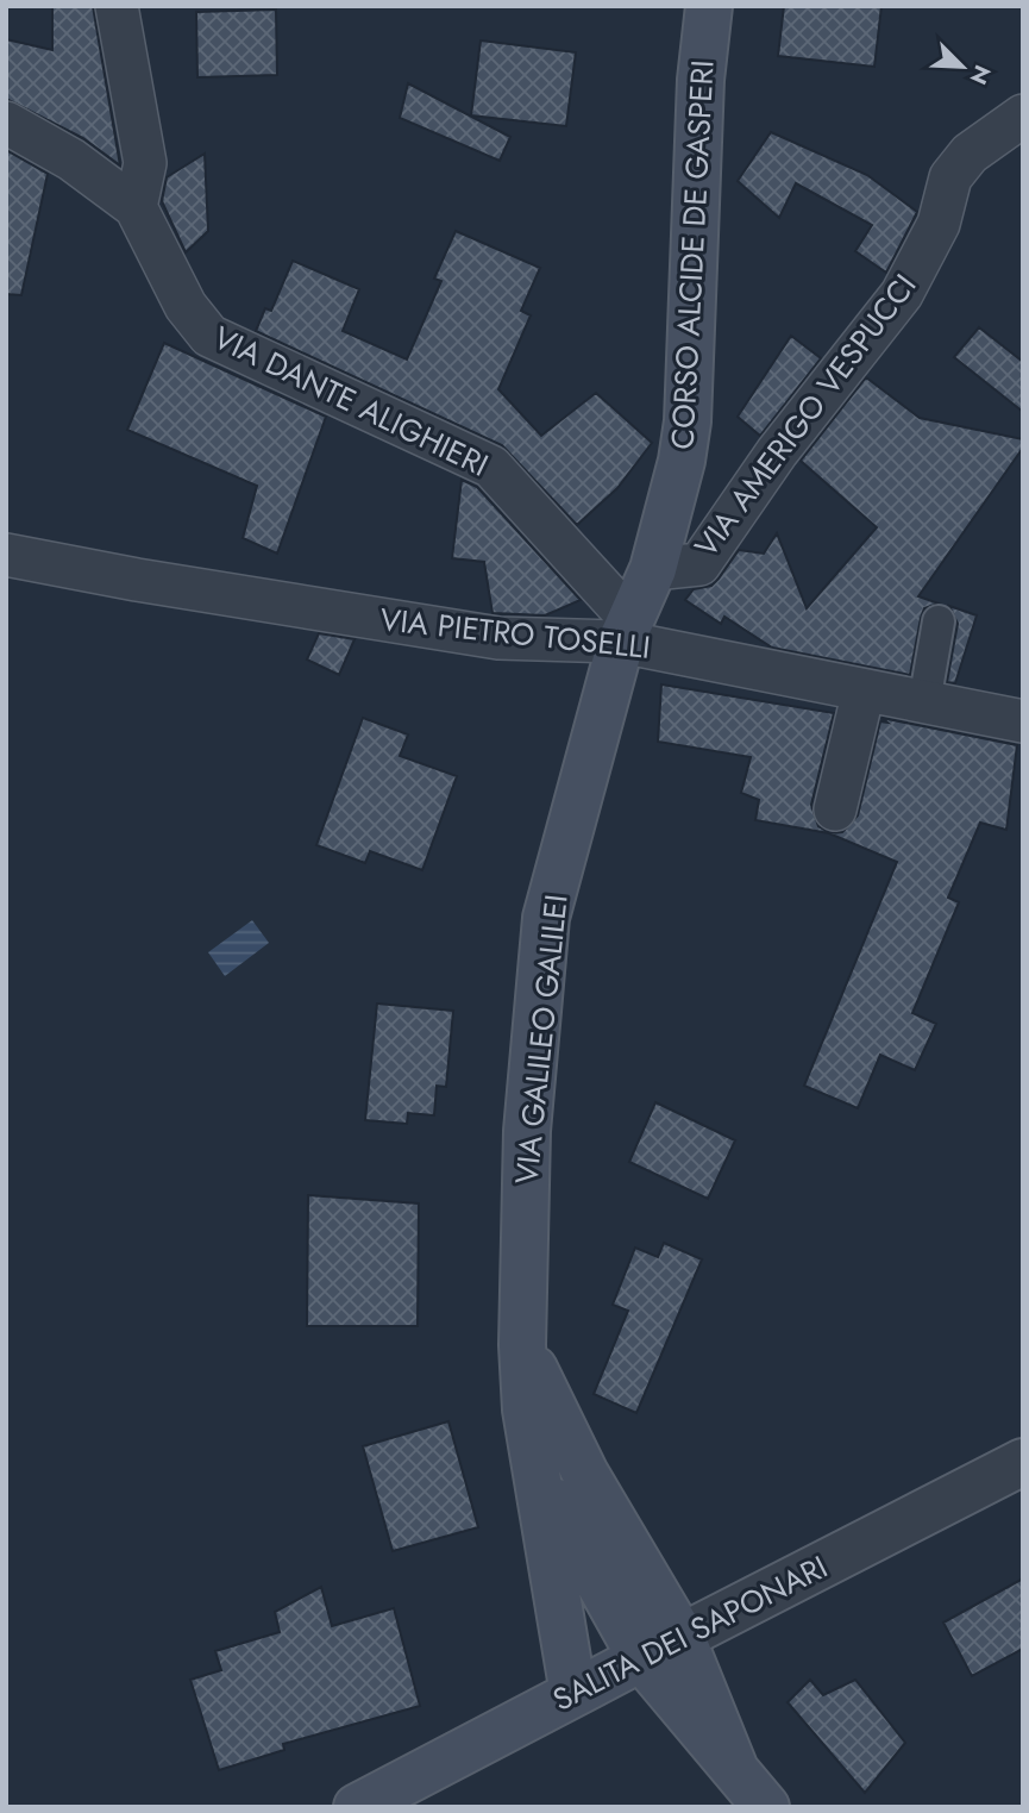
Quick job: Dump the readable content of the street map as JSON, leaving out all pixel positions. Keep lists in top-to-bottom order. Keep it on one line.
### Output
{"streets":{"main road":["CORSO ALCIDE DE GASPERI","VIA GALILEO GALILEI","SALITA DEI SAPONARI"],"street":["VIA DANTE ALIGHIERI","VIA AMERIGO VESPUCCI","VIA PIETRO TOSELLI"]},"crossings":[["CORSO ALCIDE DE GASPERI","VIA DANTE ALIGHIERI"],["CORSO ALCIDE DE GASPERI","VIA AMERIGO VESPUCCI"],["CORSO ALCIDE DE GASPERI","VIA PIETRO TOSELLI"],["CORSO ALCIDE DE GASPERI","VIA GALILEO GALILEI"],["VIA DANTE ALIGHIERI","VIA PIETRO TOSELLI"],["VIA DANTE ALIGHIERI","VIA GALILEO GALILEI"],["VIA PIETRO TOSELLI","VIA GALILEO GALILEI"],["VIA GALILEO GALILEI","SALITA DEI SAPONARI"]],"north":"bottom right"}
